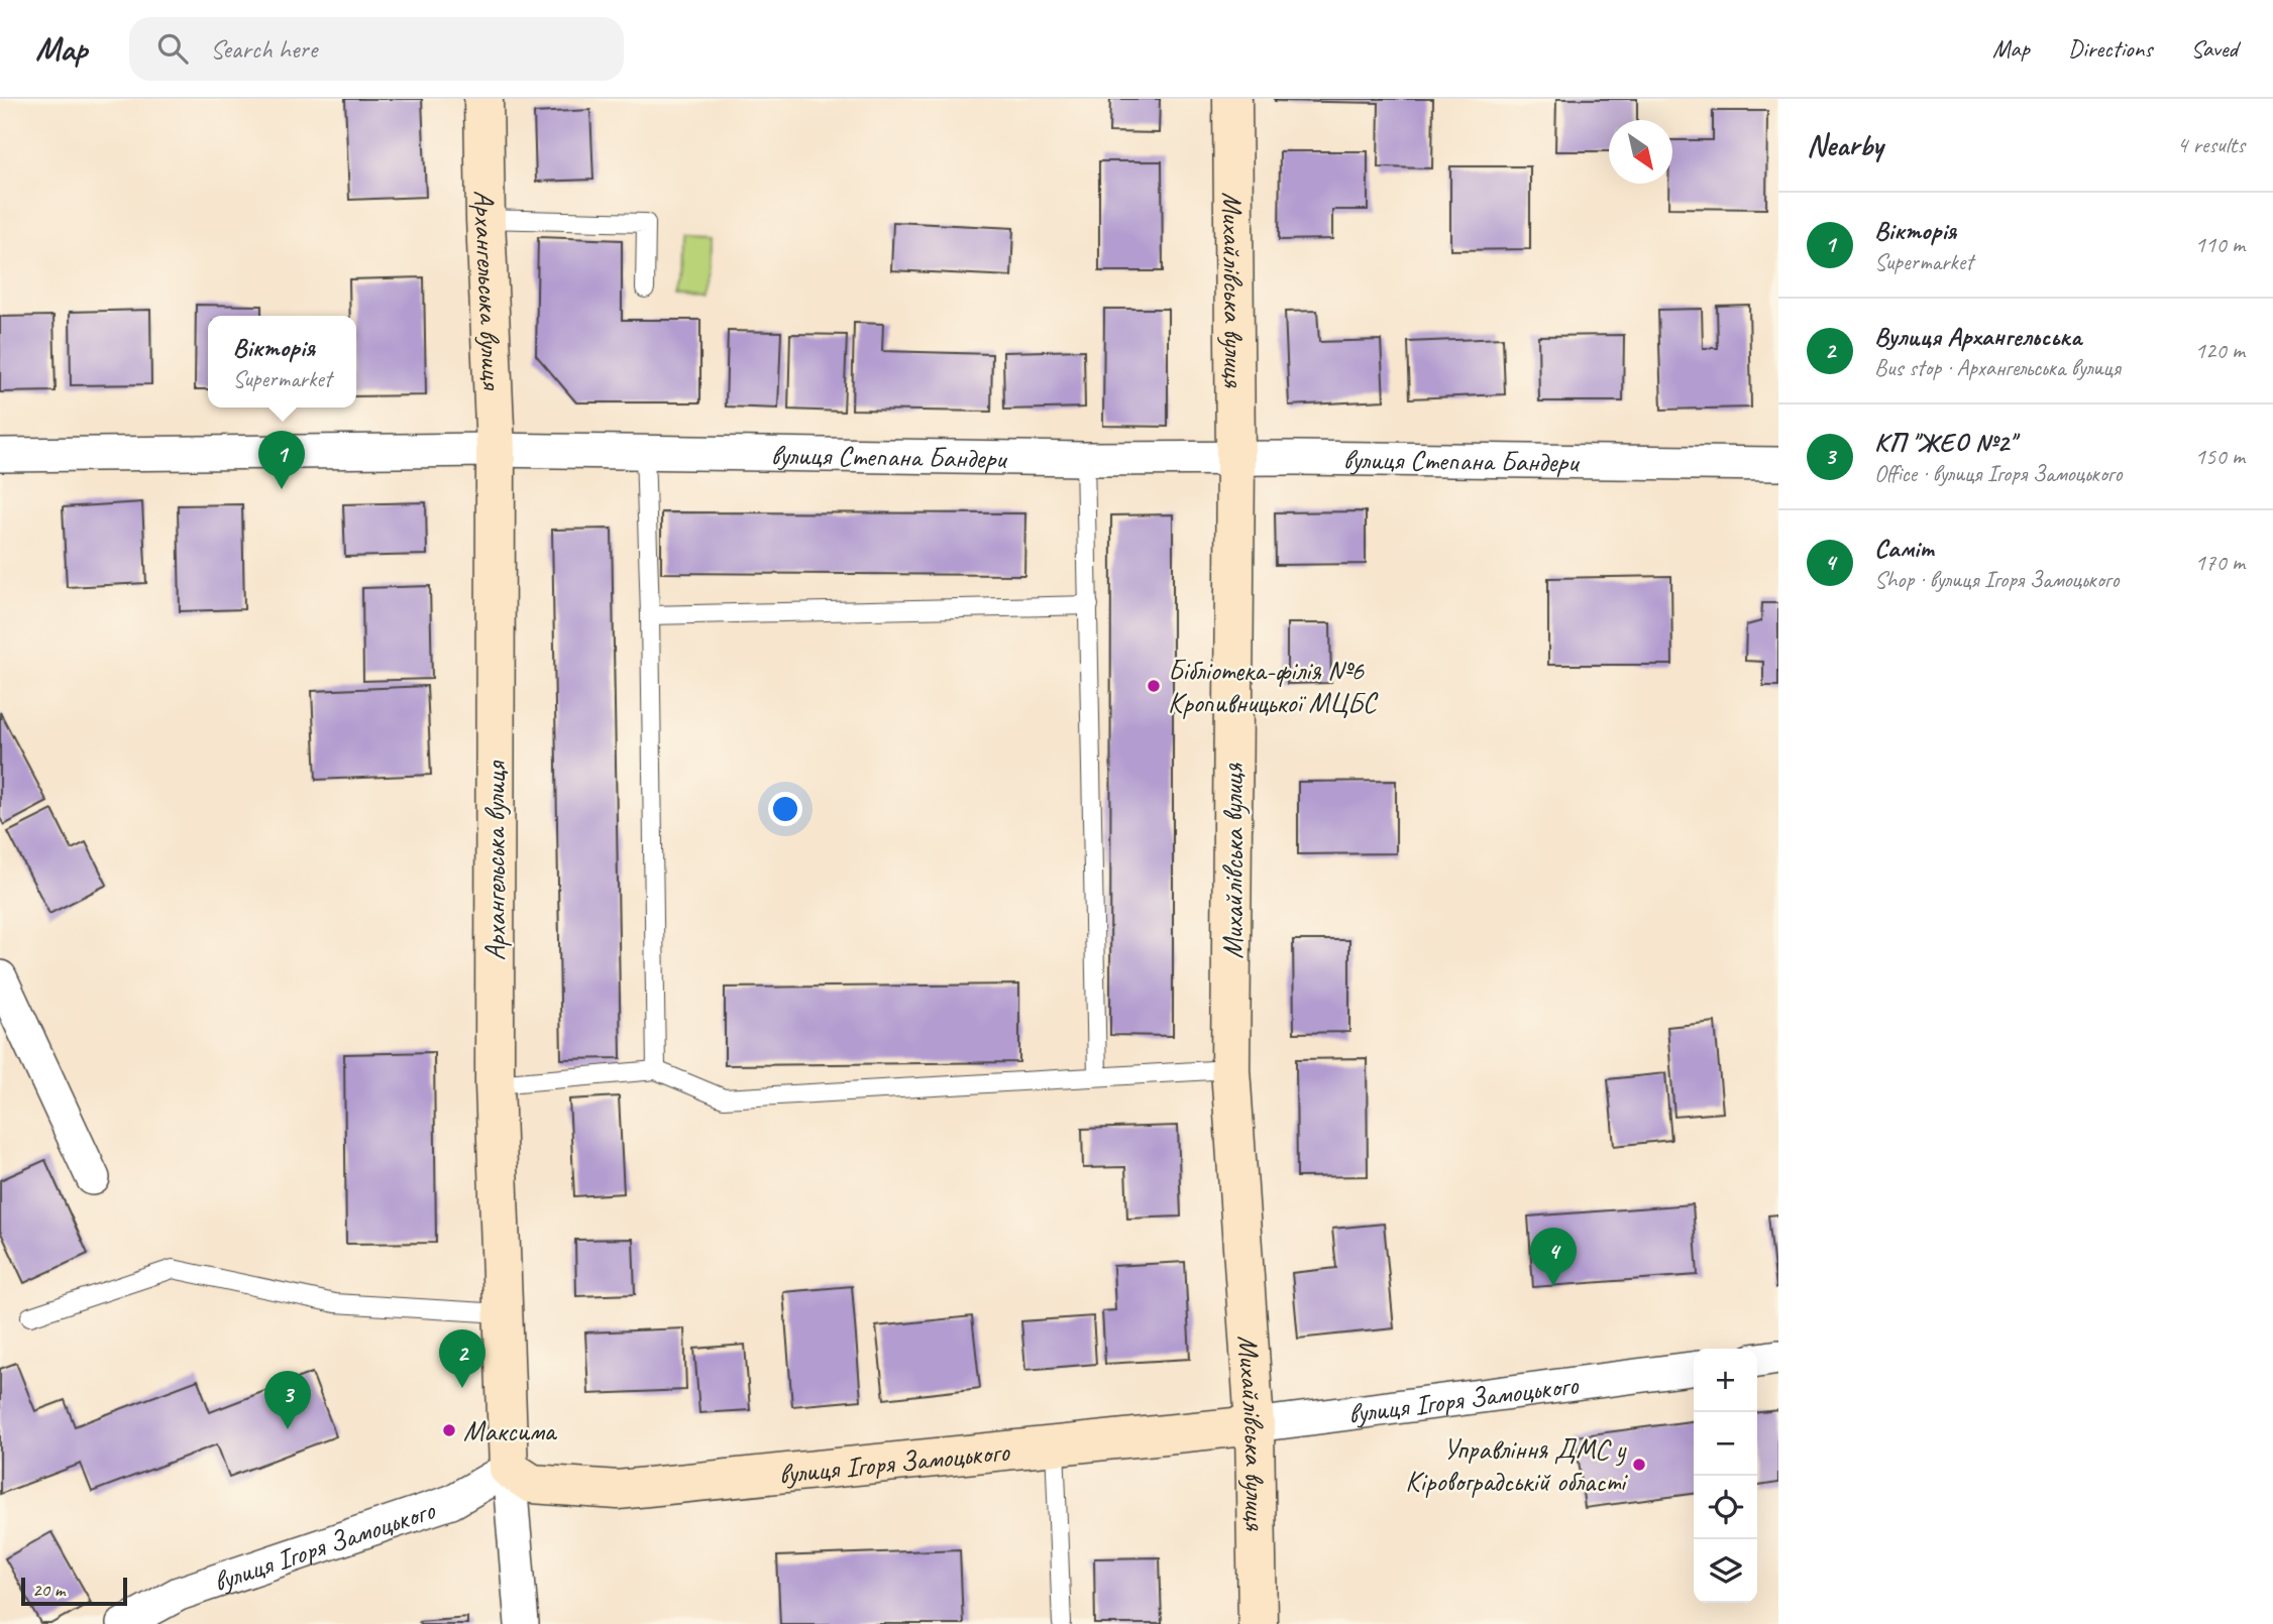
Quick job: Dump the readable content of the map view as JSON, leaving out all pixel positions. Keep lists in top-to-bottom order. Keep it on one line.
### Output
{"streets":{"street":["Архангельська вулиця","Михайлівська вулиця","вулиця Степана Бандери","вулиця Ігоря Замоцького"]},"crossings":[["Архангельська вулиця","вулиця Степана Бандери"],["Архангельська вулиця","вулиця Ігоря Замоцького"],["Михайлівська вулиця","вулиця Степана Бандери"],["Михайлівська вулиця","вулиця Ігоря Замоцького"]],"places":["Бібліотека-філія №6 Кропивницької МЦБС","Максима","Управління ДМС у Кіровоградській області"],"scale_bar":"20 m","north":"bottom right","page":{"header":"Map","search":"Search here","nav":["Map","Directions","Saved"],"heading":["Nearby","4 results"],"list":[{"mark":"1","name":"Вікторія","note":"Supermarket","value":"110 m"},{"mark":"2","name":"Вулиця Архангельська","note":"Bus stop · Архангельська вулиця","value":"120 m"},{"mark":"3","name":"КП \"ЖЕО №2\"","note":"Office · вулиця Ігоря Замоцького","value":"150 m"},{"mark":"4","name":"Саміт","note":"Shop · вулиця Ігоря Замоцького","value":"170 m"}],"popup":["Вікторія","Supermarket"],"pins":["1","4","2","3"],"map_buttons":["+","−"],"scale":"20 m"}}
